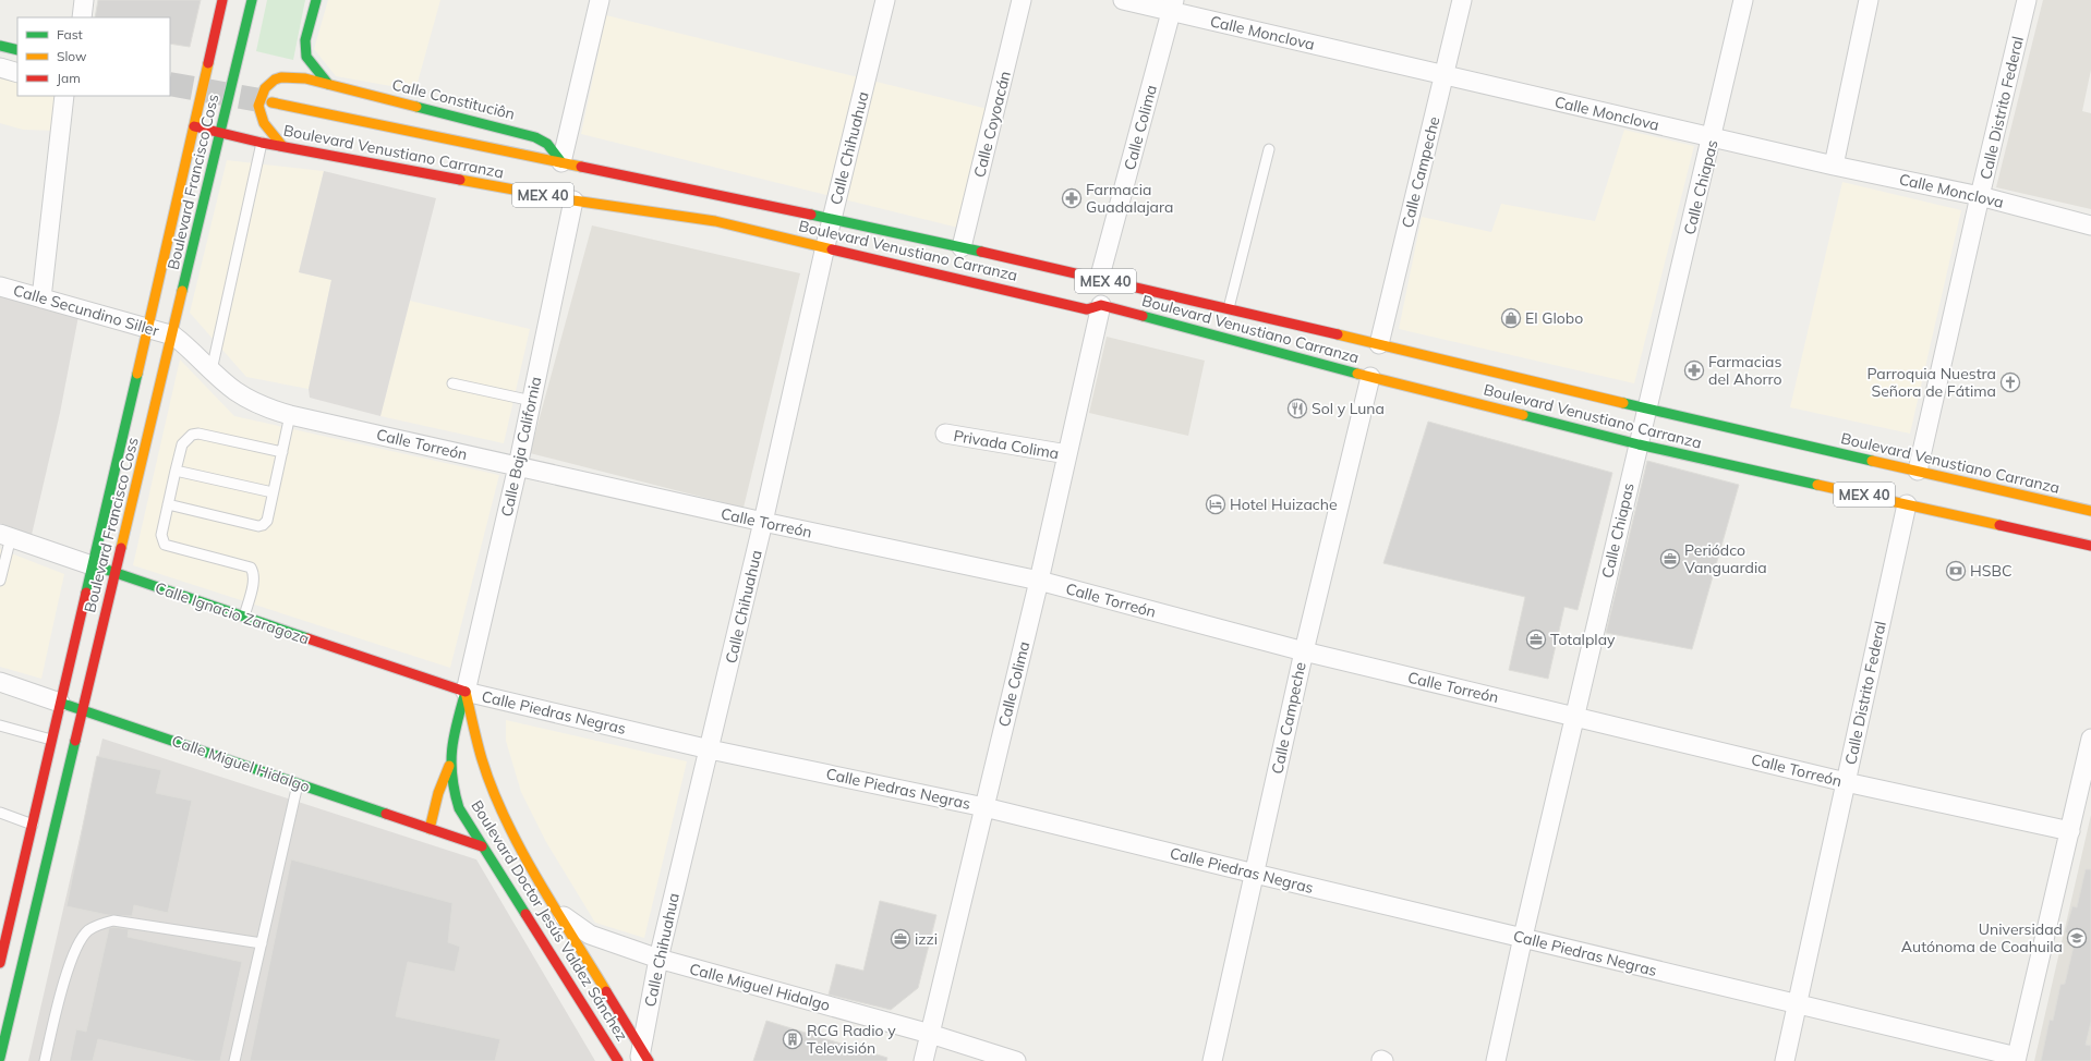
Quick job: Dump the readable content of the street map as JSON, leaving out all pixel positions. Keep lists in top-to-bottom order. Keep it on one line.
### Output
{"streets":{"main road":["Calle Constituciôn","Boulevard Venustiano Carranza","Boulevard Francisco Coss","MEX 40","Calle Ignacio Zaragoza","Calle Miguel Hidalgo","Boulevard Doctor Jesús Valdez Sánchez"],"street":["Calle Monclova","Calle Distrito Federal","Calle Coyoacán","Calle Colima","Calle Chihuahua","Calle Campeche","Calle Chiapas","Calle Secundino Siller","Calle Torreón","Privada Colima","Calle Baja California","Calle Piedras Negras"]},"crossings":[["Calle Monclova","Calle Distrito Federal"],["Calle Monclova","Calle Colima"],["Calle Monclova","Calle Campeche"],["Calle Monclova","Calle Chiapas"],["Calle Constituciôn","Boulevard Venustiano Carranza"],["Calle Distrito Federal","Boulevard Venustiano Carranza"],["Calle Distrito Federal","Calle Torreón"],["Calle Distrito Federal","Calle Piedras Negras"],["Calle Coyoacán","Boulevard Venustiano Carranza"],["Calle Colima","Boulevard Venustiano Carranza"],["Calle Colima","Calle Torreón"],["Calle Colima","Privada Colima"],["Calle Colima","Calle Piedras Negras"],["Calle Colima","Calle Miguel Hidalgo"],["Calle Chihuahua","Boulevard Venustiano Carranza"],["Calle Chihuahua","Calle Torreón"],["Calle Chihuahua","Calle Piedras Negras"],["Calle Chihuahua","Calle Miguel Hidalgo"],["Calle Chihuahua","Boulevard Doctor Jesús Valdez Sánchez"],["Boulevard Venustiano Carranza","Calle Campeche"],["Boulevard Venustiano Carranza","Boulevard Francisco Coss"],["Boulevard Venustiano Carranza","Calle Chiapas"],["Boulevard Venustiano Carranza","Calle Baja California"],["Calle Campeche","Calle Torreón"],["Calle Campeche","Calle Piedras Negras"],["Boulevard Francisco Coss","Calle Secundino Siller"],["Boulevard Francisco Coss","Calle Torreón"],["Boulevard Francisco Coss","Calle Ignacio Zaragoza"],["Boulevard Francisco Coss","Calle Miguel Hidalgo"],["Calle Chiapas","Calle Torreón"],["Calle Chiapas","Calle Piedras Negras"],["Calle Secundino Siller","Calle Torreón"],["Calle Torreón","Calle Baja California"],["Calle Baja California","Calle Ignacio Zaragoza"],["Calle Baja California","Calle Piedras Negras"],["Calle Baja California","Boulevard Doctor Jesús Valdez Sánchez"],["Calle Ignacio Zaragoza","Calle Piedras Negras"],["Calle Ignacio Zaragoza","Boulevard Doctor Jesús Valdez Sánchez"],["Calle Piedras Negras","Boulevard Doctor Jesús Valdez Sánchez"],["Calle Miguel Hidalgo","Boulevard Doctor Jesús Valdez Sánchez"]],"places":{"pharmacy":["Farmacia Guadalajara","Farmacias del Ahorro"],"shop":["El Globo"],"church":["Parroquia Nuestra Señora de Fátima"],"restaurant":["Sol y Luna"],"hotel":["Hotel Huizache"],"office":["Periódco Vanguardia","Totalplay","izzi"],"bank":["HSBC"],"school or university":["Universidad Autónoma de Coahuila"],"building":["RCG Radio y Televisión"]},"legend":["Fast","Slow","Jam"]}
